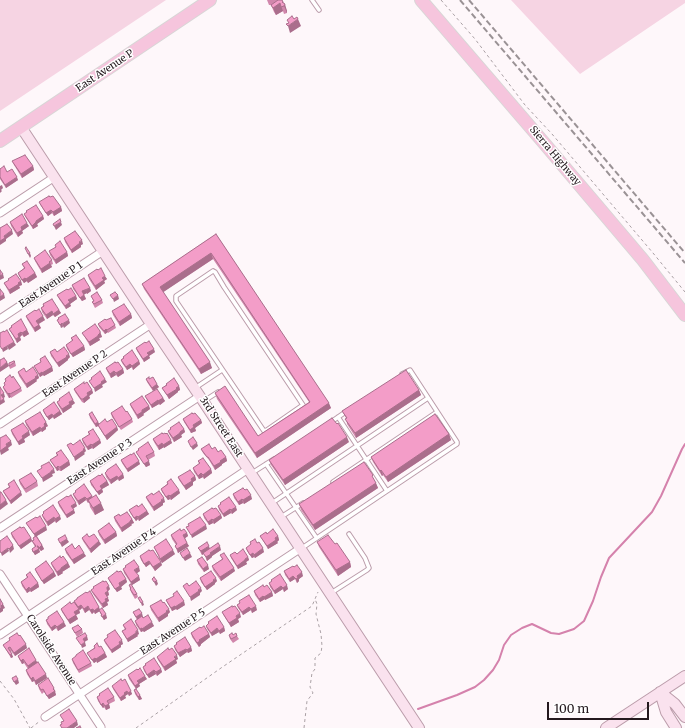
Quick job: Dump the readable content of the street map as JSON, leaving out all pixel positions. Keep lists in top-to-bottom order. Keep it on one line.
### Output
{"streets":{"main road":["East Avenue P","Sierra Highway"],"street":["East Avenue P 1","East Avenue P 2","3rd Street East","East Avenue P 3","East Avenue P 4","East Avenue P 5","Carolside Avenue"]},"crossings":[["East Avenue P","3rd Street East"],["East Avenue P 1","3rd Street East"],["East Avenue P 2","3rd Street East"],["3rd Street East","East Avenue P 3"],["3rd Street East","East Avenue P 4"],["3rd Street East","East Avenue P 5"],["East Avenue P 4","Carolside Avenue"],["East Avenue P 5","Carolside Avenue"]],"scale_bar":"100 m"}
